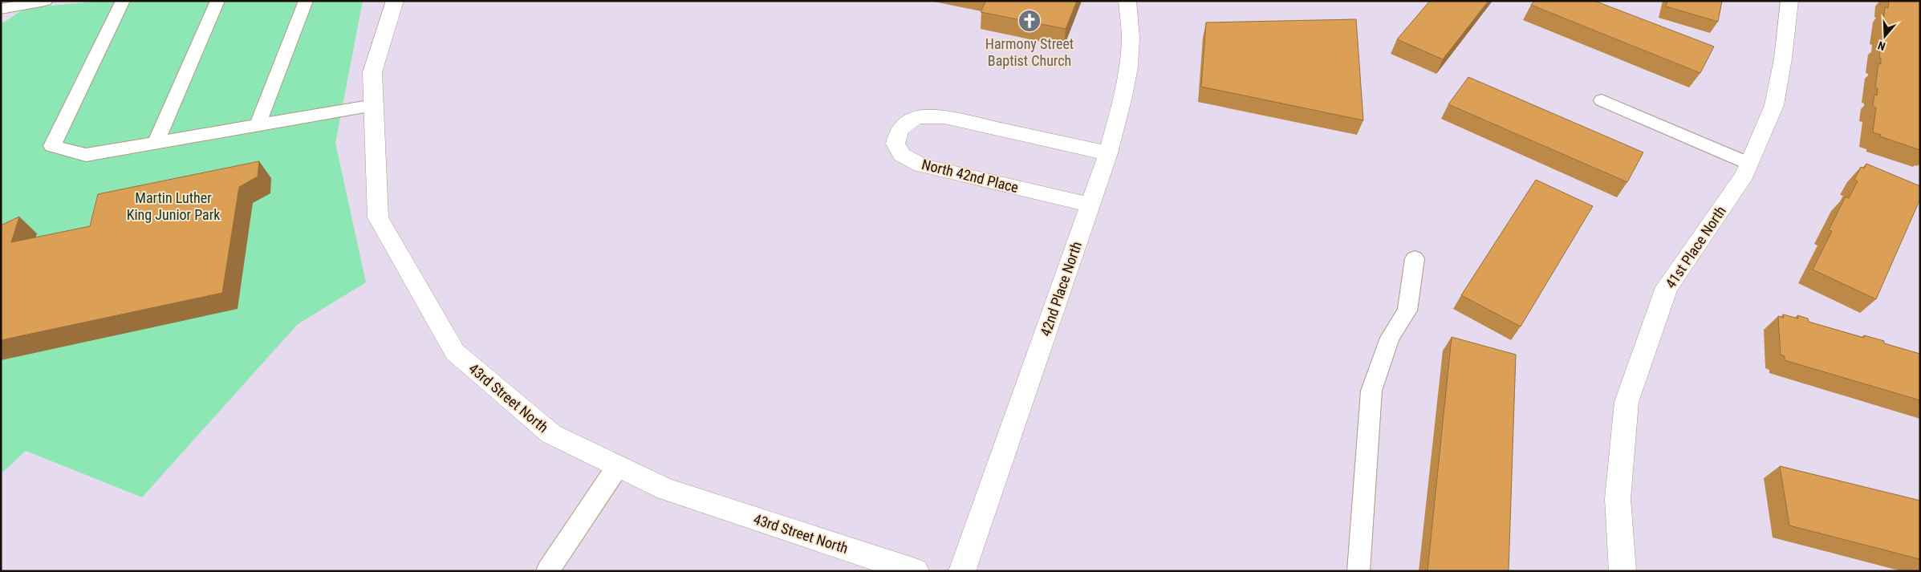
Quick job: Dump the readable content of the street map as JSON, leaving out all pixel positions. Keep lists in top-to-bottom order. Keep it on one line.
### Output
{"streets":{"street":["North 42nd Place","41st Place North","42nd Place North","43rd Street North"]},"crossings":[["North 42nd Place","42nd Place North"]],"parks":["Martin Luther King Junior Park"],"places":{"church":["Harmony Street Baptist Church"]},"north":"bottom"}
